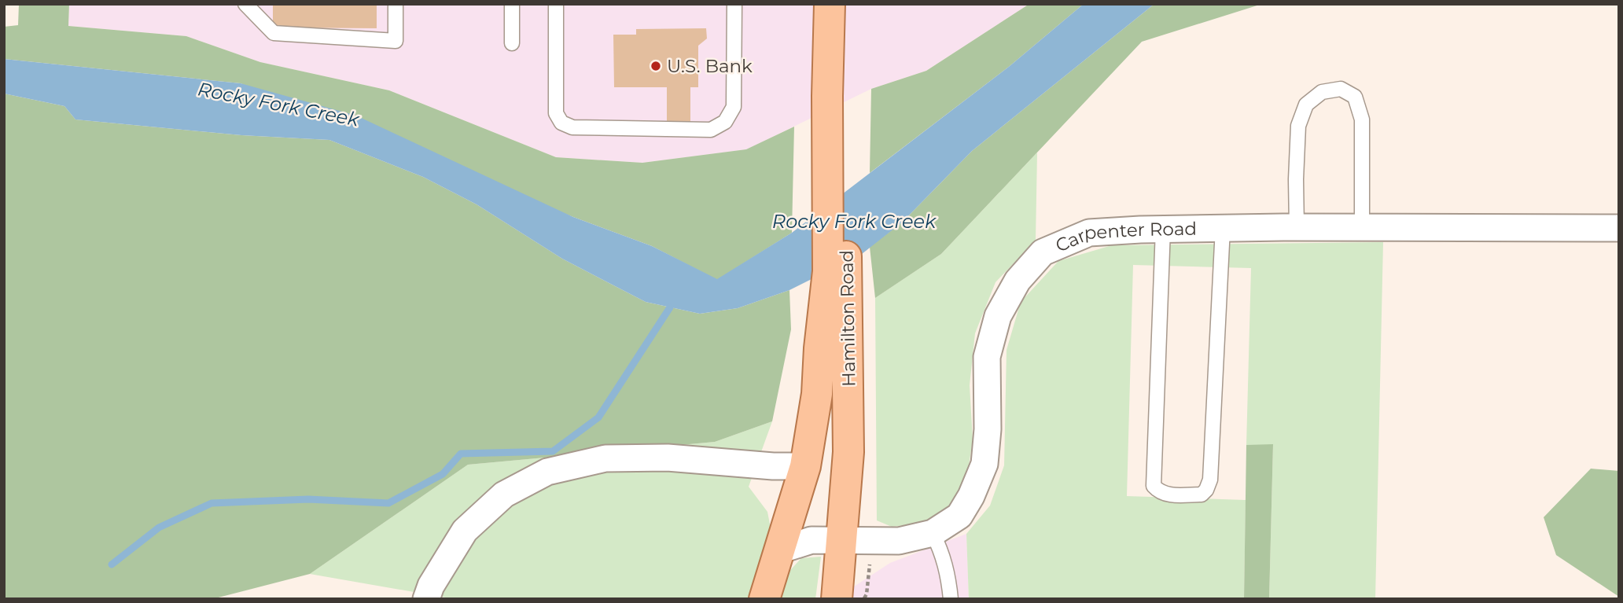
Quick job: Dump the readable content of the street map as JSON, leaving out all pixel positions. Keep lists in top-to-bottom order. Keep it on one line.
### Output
{"streets":{"main road":["Hamilton Road"],"street":["Carpenter Road"]},"crossings":[["Carpenter Road","Hamilton Road"]],"water":["Rocky Fork Creek"],"places":["U.S. Bank"]}
